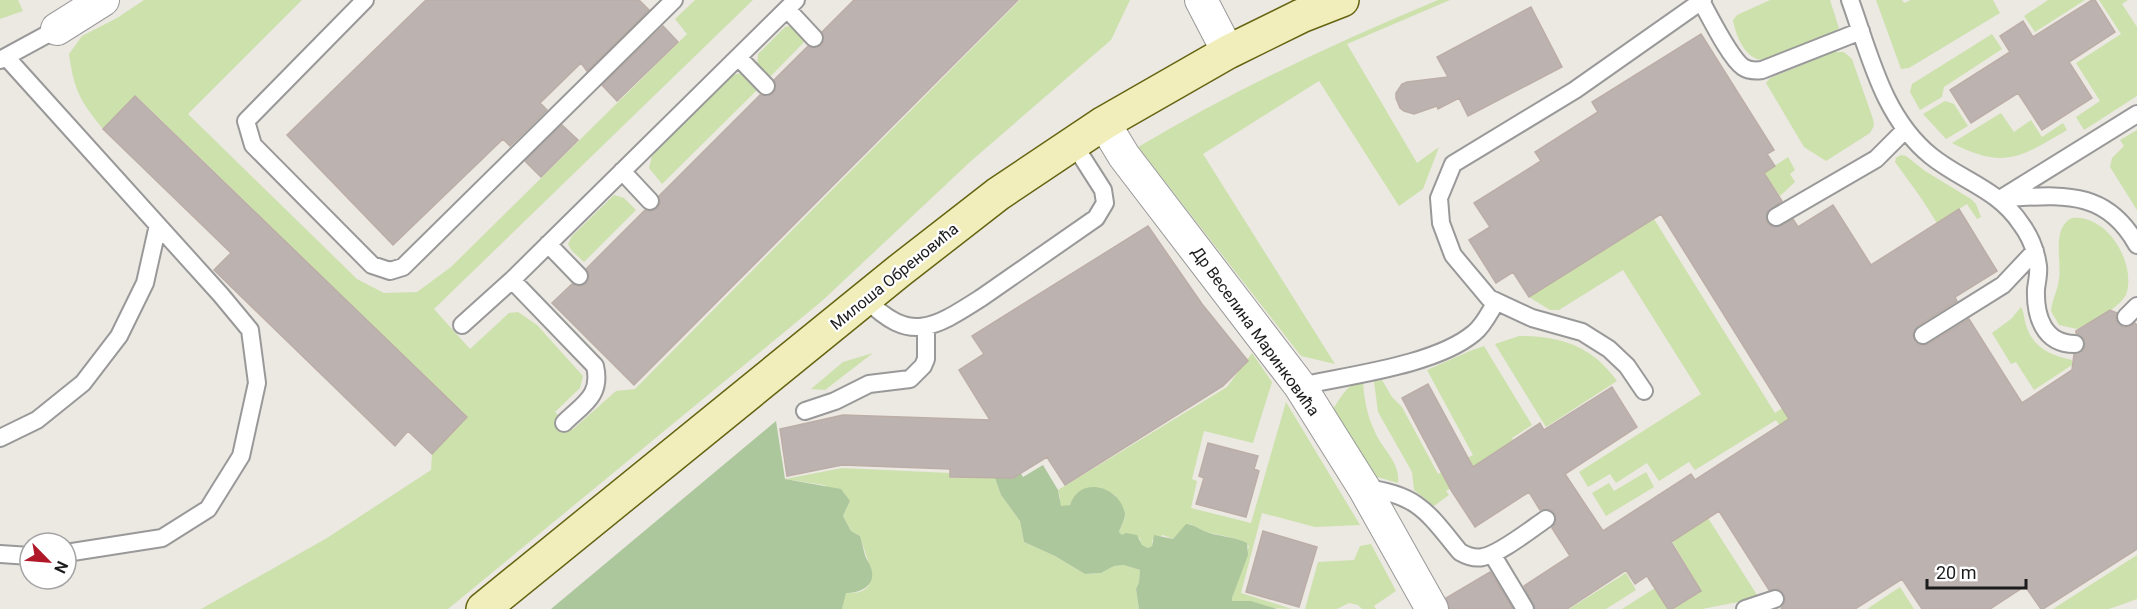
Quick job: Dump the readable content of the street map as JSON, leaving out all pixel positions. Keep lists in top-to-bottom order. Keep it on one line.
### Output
{"streets":{"street":["Милоша Обреновића","Др Веселина Маринковића"]},"crossings":[["Милоша Обреновића","Др Веселина Маринковића"]],"scale_bar":"20 m","north":"bottom right"}
